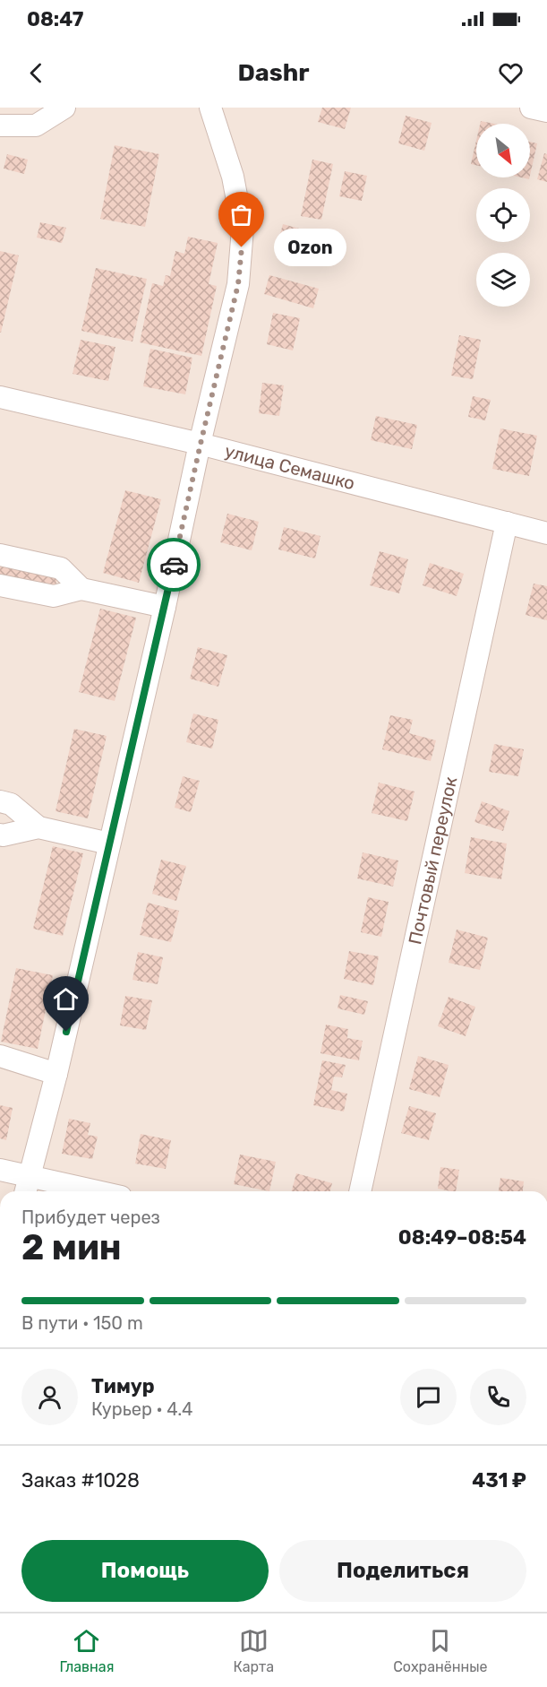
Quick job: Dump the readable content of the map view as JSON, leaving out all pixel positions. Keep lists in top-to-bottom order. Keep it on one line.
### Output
{"streets":{"street":["улица Семашко","Почтовый переулок"]},"crossings":[["улица Семашко","Почтовый переулок"]],"places":["Ozon"],"north":"bottom right","page":{"status":"08:47","header":"Dashr","bubble":"Ozon","heading":["2 мин","Прибудет через","08:49–08:54"],"panel":["Тимур","Курьер · 4.4","Заказ #1028","431 ₽"],"bar":"В пути · 150 m","buttons":["Помощь","Поделиться"],"tabs":["Главная","Карта","Сохранённые"]}}
